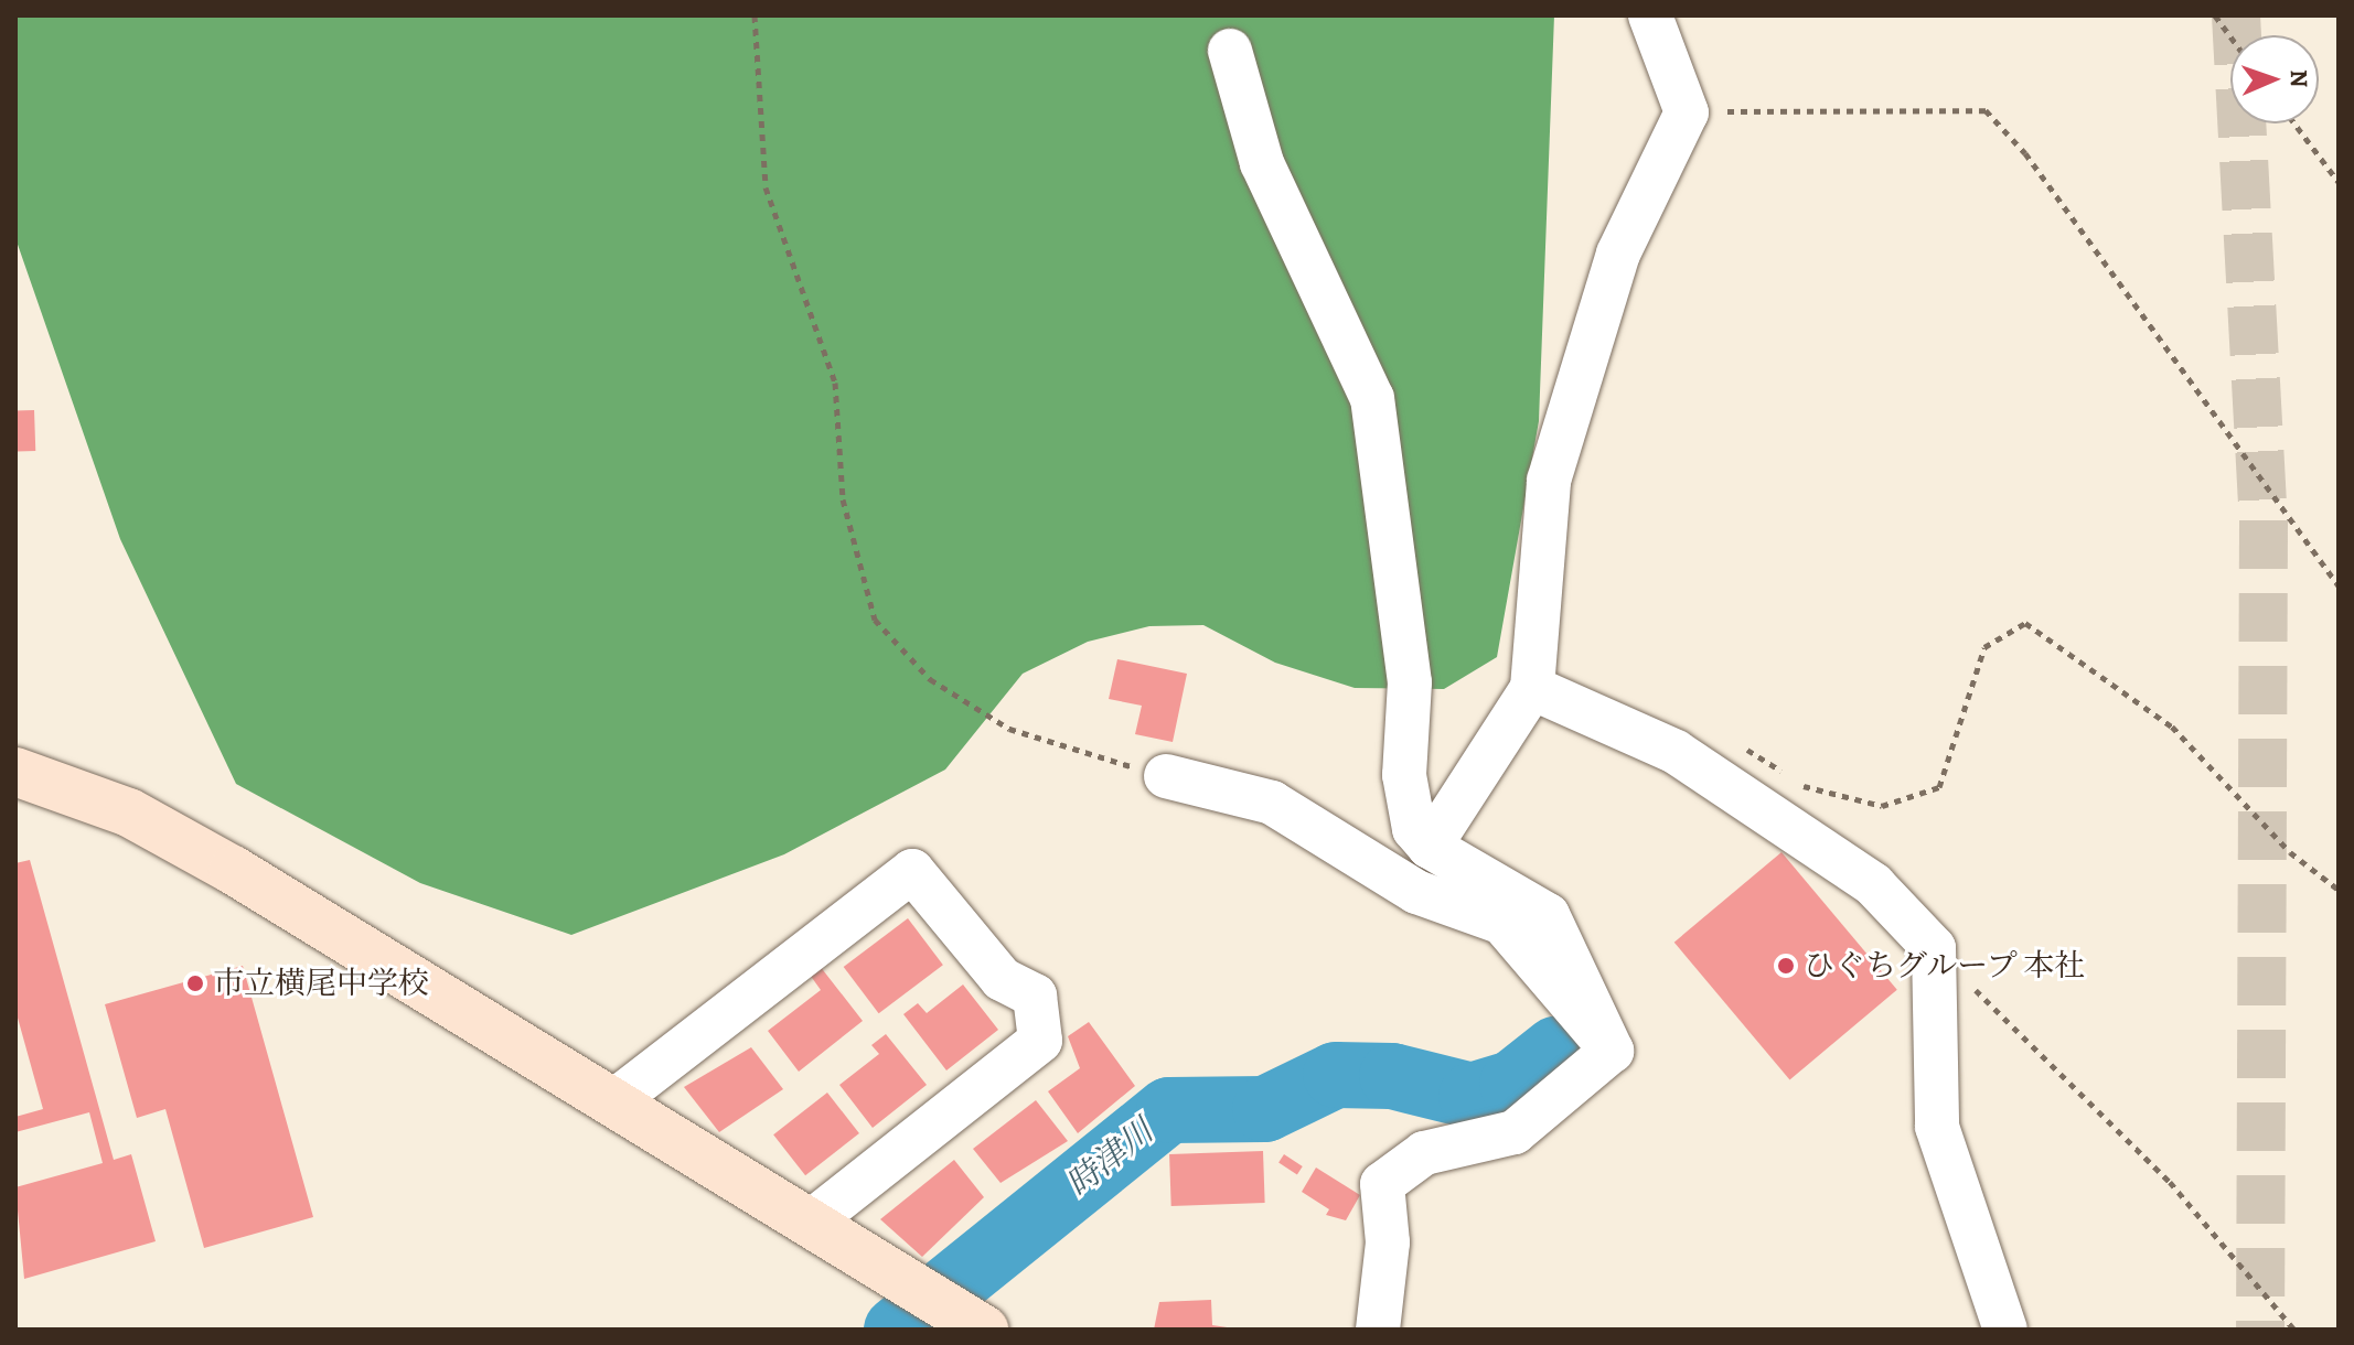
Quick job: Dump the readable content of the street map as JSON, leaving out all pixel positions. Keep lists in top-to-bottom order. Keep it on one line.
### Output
{"water":["時津川"],"places":["ひぐちグループ 本社","市立横尾中学校"],"north":"right"}
